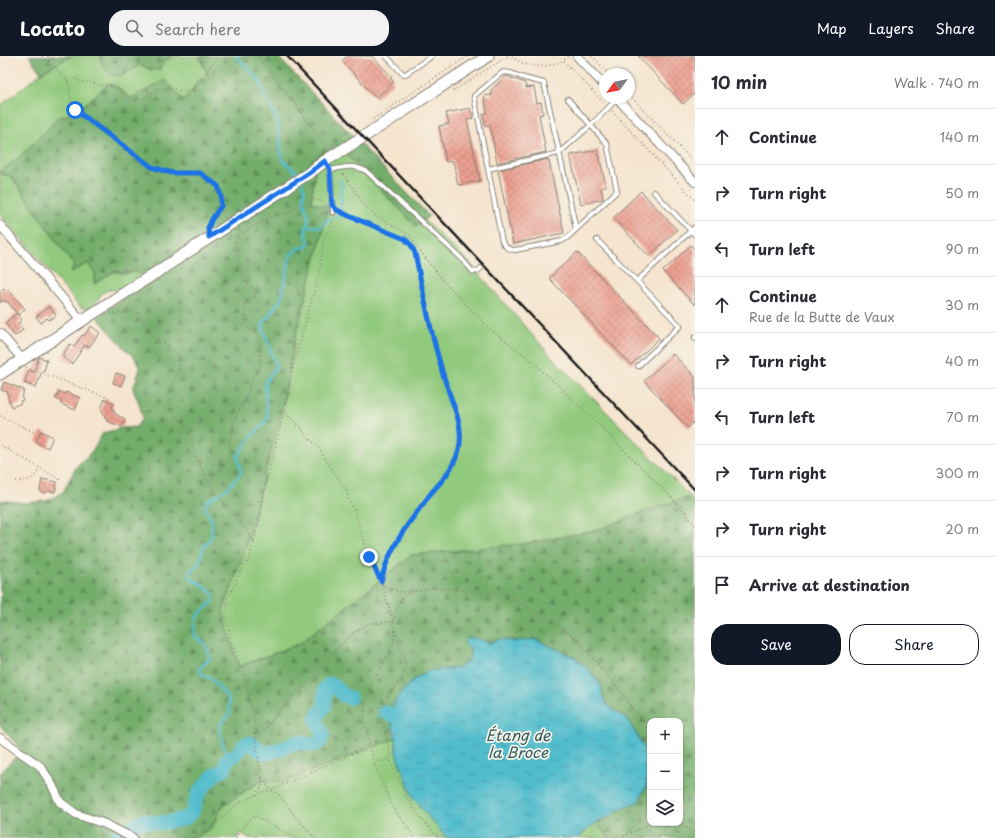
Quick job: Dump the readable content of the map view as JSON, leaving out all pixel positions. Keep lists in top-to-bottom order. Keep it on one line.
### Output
{"water":["Étang de la Broce"],"north":"bottom left","page":{"header":"Locato","search":"Search here","nav":["Map","Layers","Share"],"heading":["10 min","Walk · 740 m"],"list":[["Continue","140 m"],["Turn right","50 m"],["Turn left","90 m"],["Continue","Rue de la Butte de Vaux","30 m"],["Turn right","40 m"],["Turn left","70 m"],["Turn right","300 m"],["Turn right","20 m"],"Arrive at destination"],"buttons":["Save","Share"],"map_buttons":["+","−"]}}
